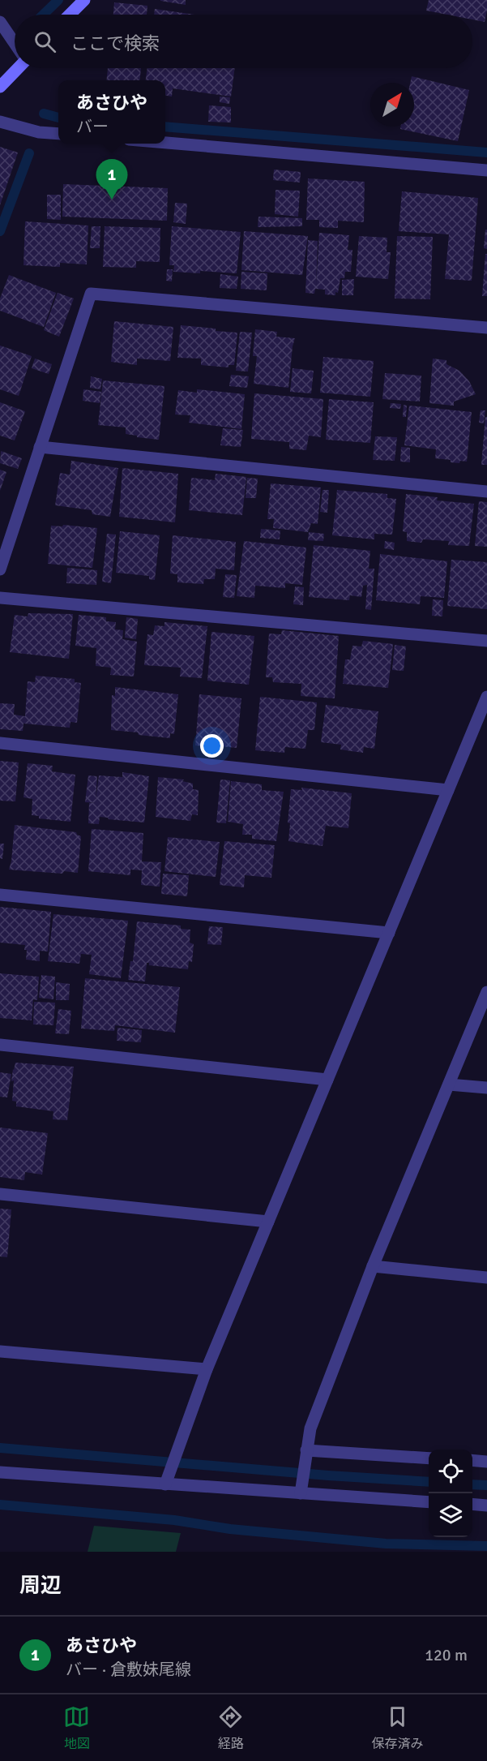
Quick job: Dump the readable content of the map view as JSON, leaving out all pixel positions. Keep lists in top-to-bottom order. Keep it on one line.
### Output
{"north":"top right","page":{"search":"ここで検索","popup":["あさひや","バー"],"pins":"1","heading":"周辺","list":[{"mark":"1","name":"あさひや","note":"バー · 倉敷妹尾線","value":"120 m"}],"nav":["地図","経路","保存済み"]}}
